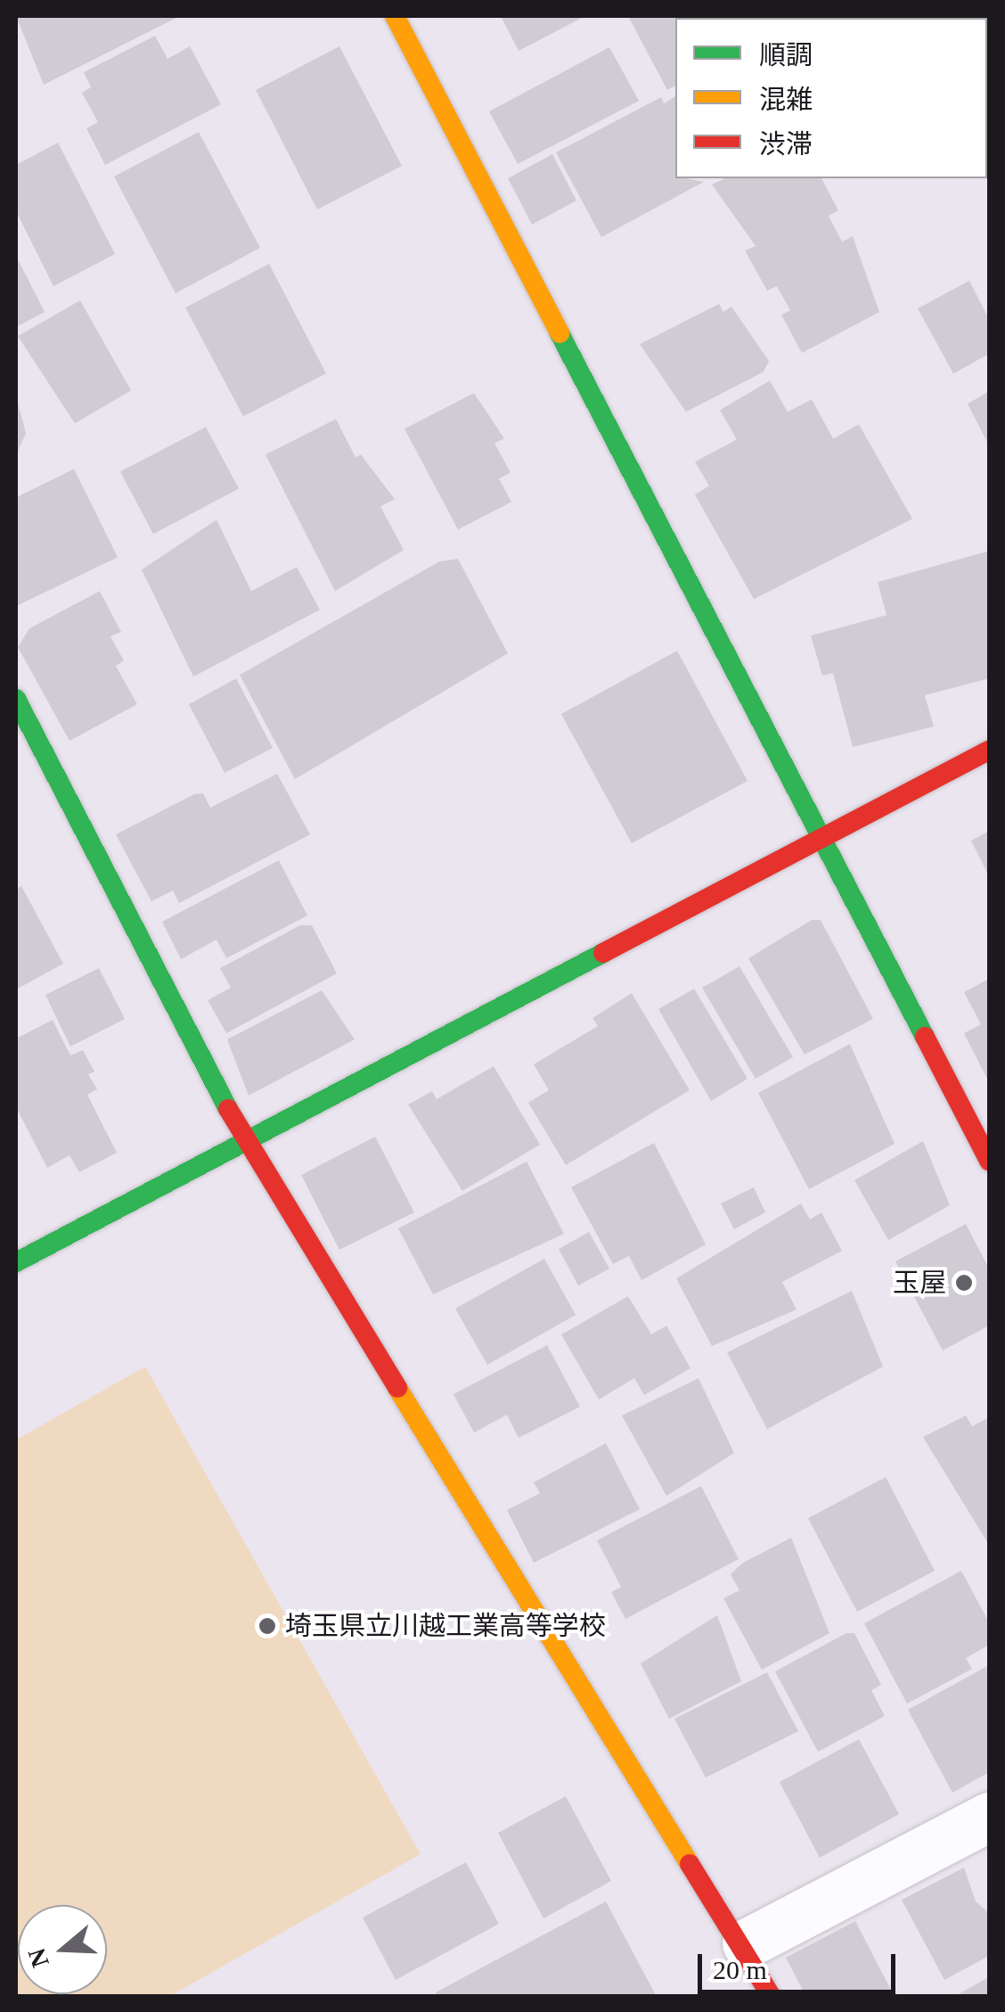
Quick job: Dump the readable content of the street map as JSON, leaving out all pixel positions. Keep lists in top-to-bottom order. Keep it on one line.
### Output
{"places":["玉屋","埼玉県立川越工業高等学校"],"legend":["順調","混雑","渋滞"],"scale_bar":"20 m","north":"left"}
